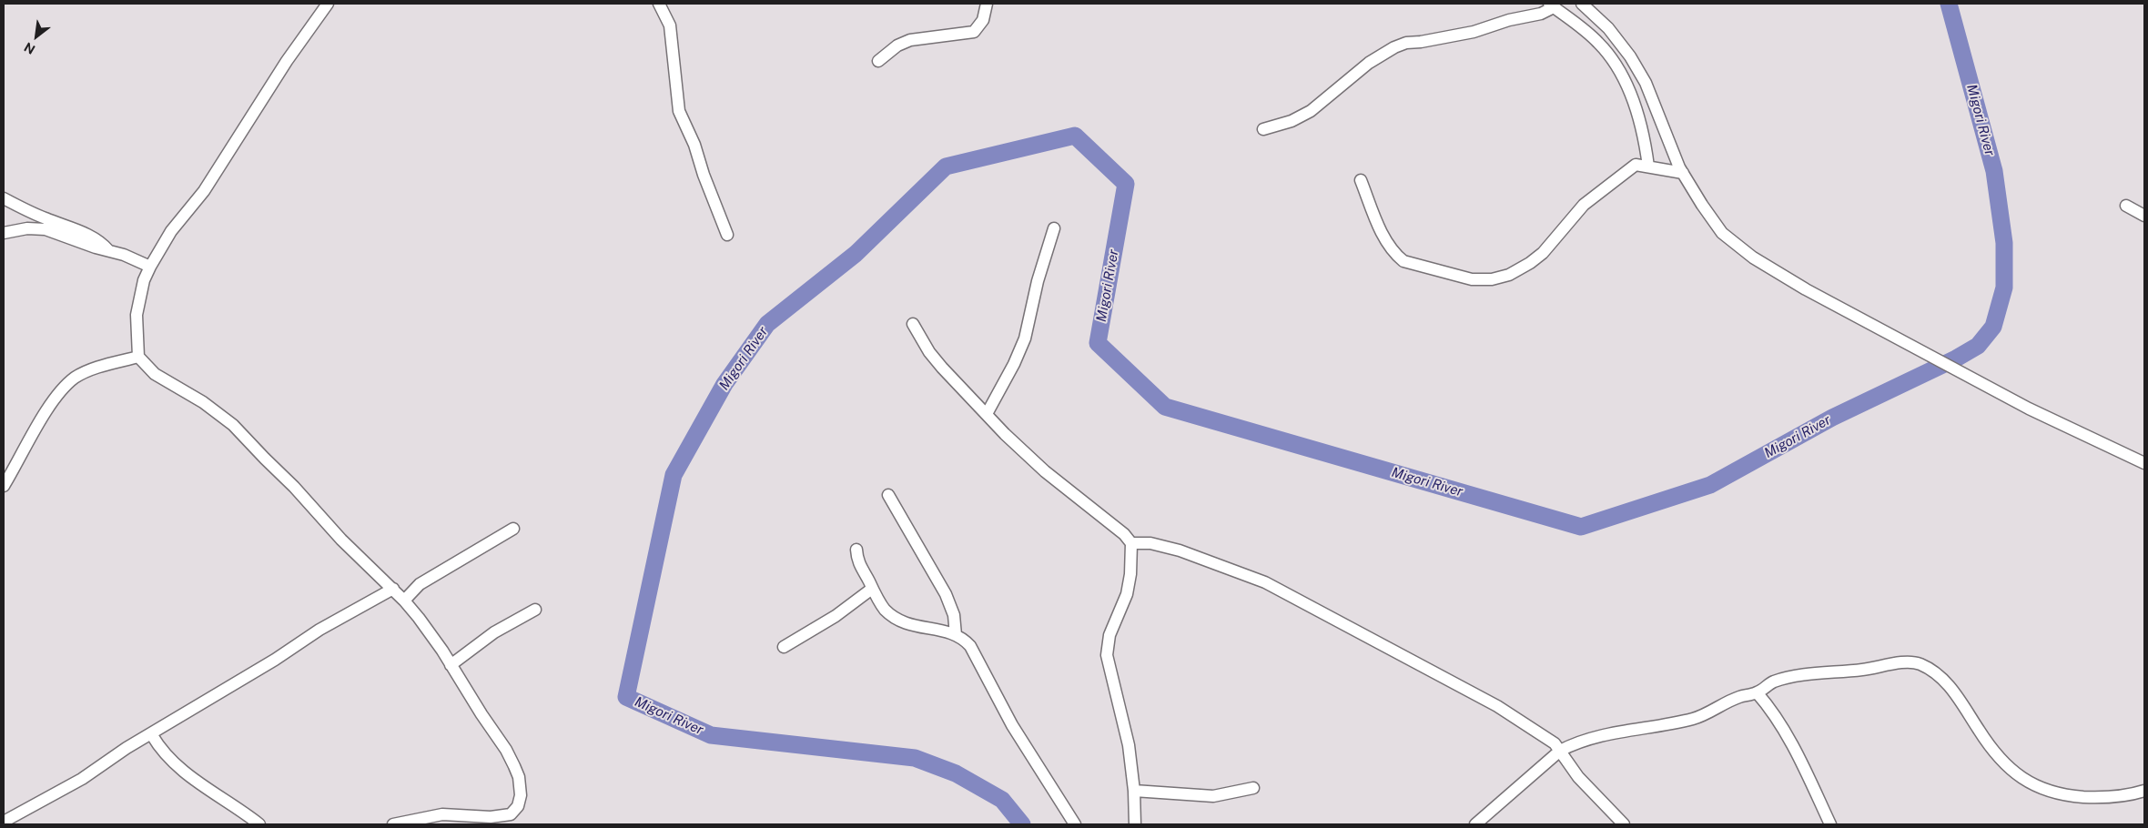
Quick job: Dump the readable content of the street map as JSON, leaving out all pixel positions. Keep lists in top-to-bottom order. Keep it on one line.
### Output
{"water":["Migori River"],"north":"bottom left"}
